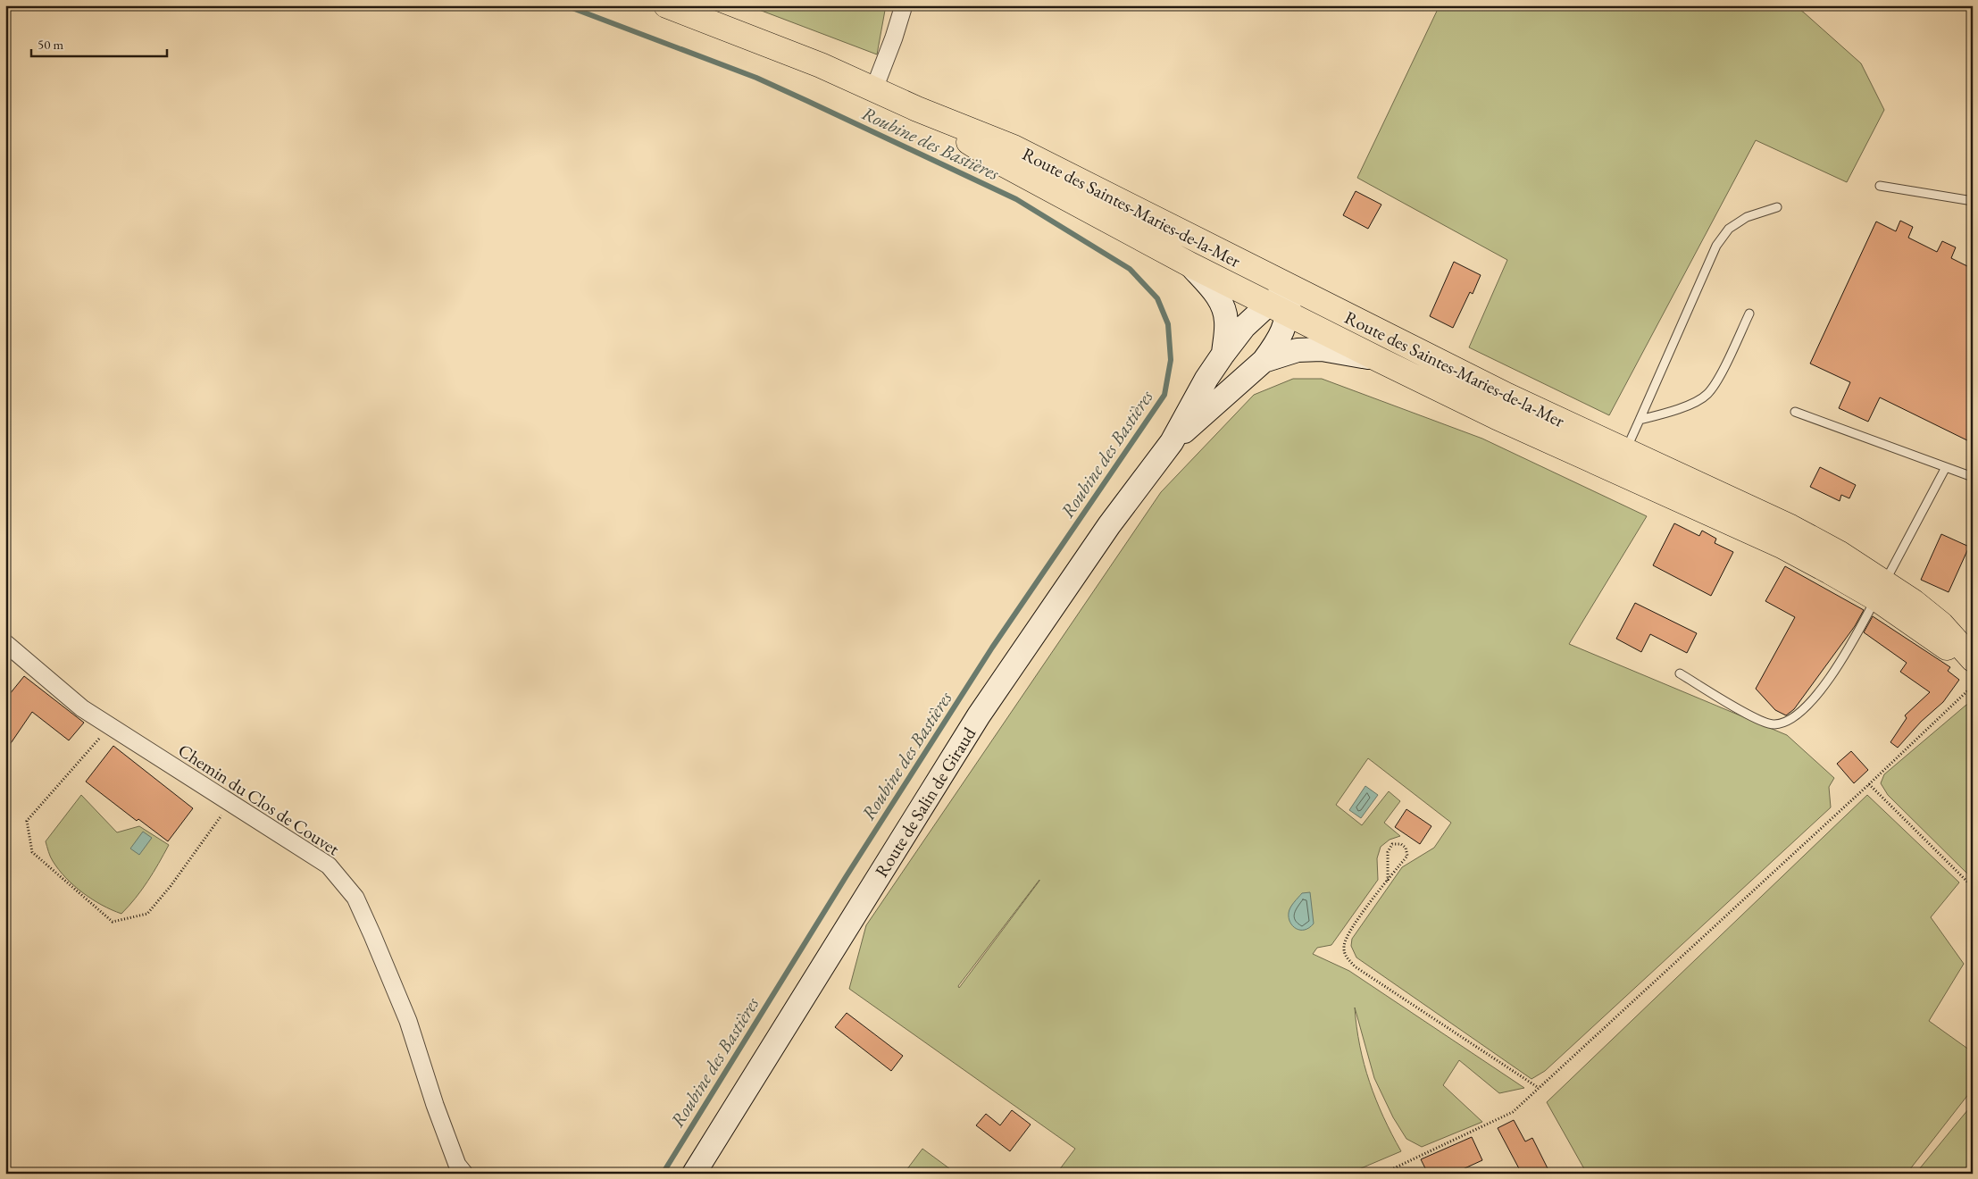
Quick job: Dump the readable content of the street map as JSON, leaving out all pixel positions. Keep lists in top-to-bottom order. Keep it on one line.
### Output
{"streets":{"main road":["Route des Saintes-Maries-de-la-Mer","Route de Salin de Giraud"],"street":["Chemin du Clos de Couvet"]},"crossings":[["Route des Saintes-Maries-de-la-Mer","Route de Salin de Giraud"]],"water":["Roubine des Bastières"],"scale_bar":"50 m"}
